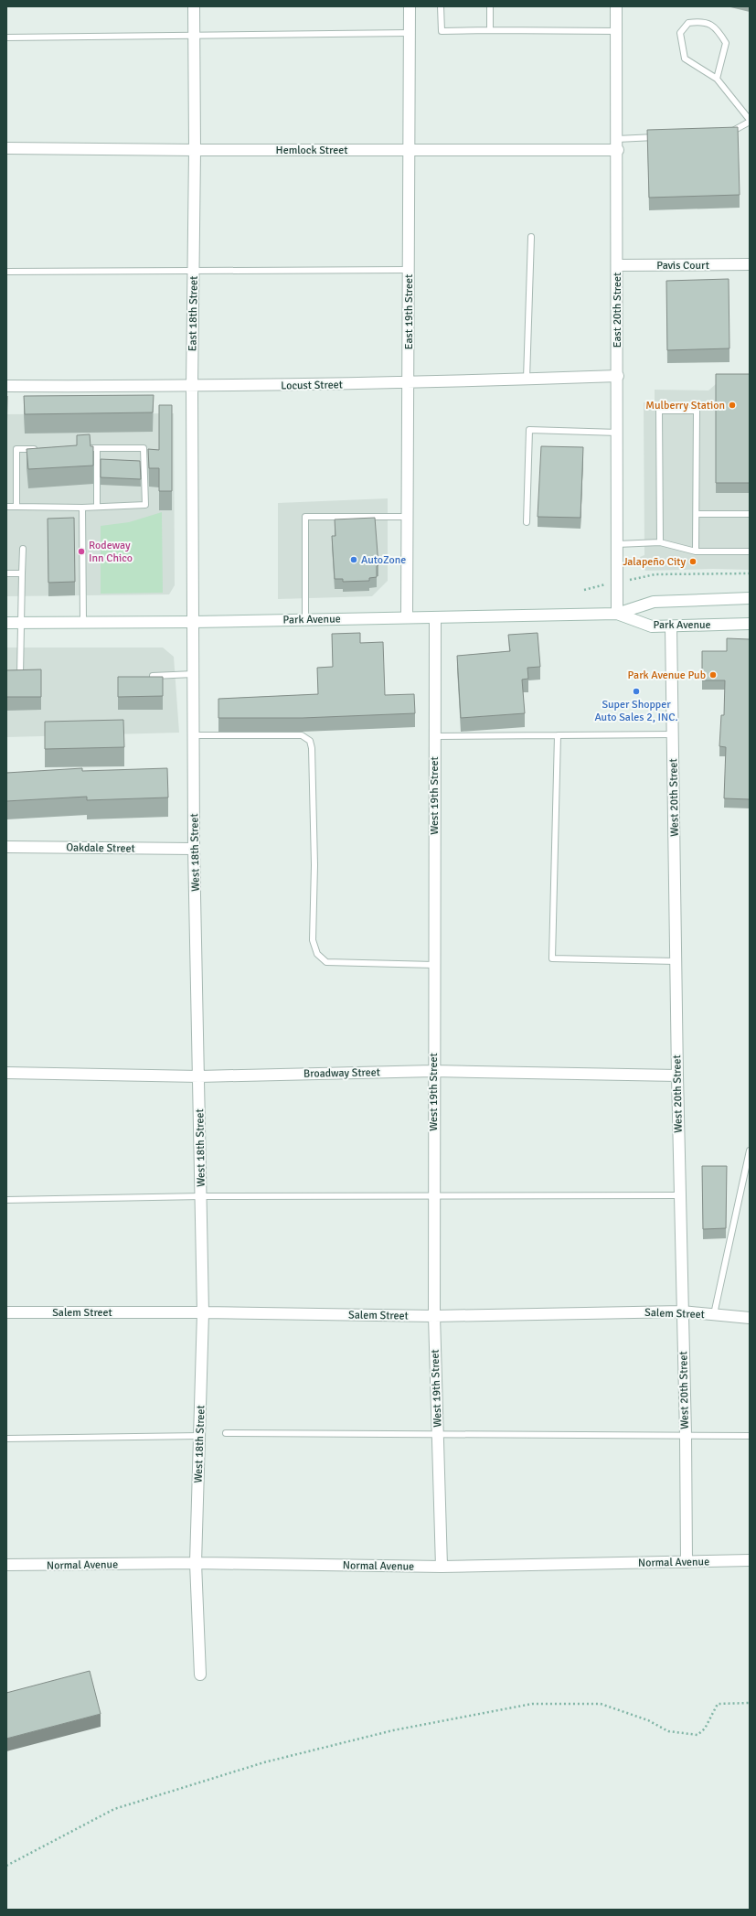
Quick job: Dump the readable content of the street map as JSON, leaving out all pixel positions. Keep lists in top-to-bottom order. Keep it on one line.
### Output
{"streets":{"street":["Hemlock Street","Pavis Court","East 20th Street","East 19th Street","East 18th Street","Locust Street","Park Avenue","West 19th Street","West 20th Street","Oakdale Street","West 18th Street","Broadway Street","Salem Street","Normal Avenue"]},"crossings":[["Hemlock Street","East 20th Street"],["Hemlock Street","East 19th Street"],["Hemlock Street","East 18th Street"],["Pavis Court","East 20th Street"],["East 20th Street","Locust Street"],["East 20th Street","Park Avenue"],["East 19th Street","Locust Street"],["East 19th Street","Park Avenue"],["East 18th Street","Locust Street"],["East 18th Street","Park Avenue"],["East 18th Street","West 18th Street"],["Park Avenue","West 19th Street"],["Park Avenue","West 20th Street"],["Park Avenue","West 18th Street"],["West 19th Street","Broadway Street"],["West 19th Street","Salem Street"],["West 19th Street","Normal Avenue"],["West 20th Street","Broadway Street"],["West 20th Street","Salem Street"],["West 20th Street","Normal Avenue"],["Oakdale Street","West 18th Street"],["West 18th Street","Broadway Street"],["West 18th Street","Salem Street"],["West 18th Street","Normal Avenue"]],"places":["Mulberry Station","Rodeway Inn Chico","AutoZone","Jalapeño City","Park Avenue Pub","Super Shopper Auto Sales 2, INC."]}
